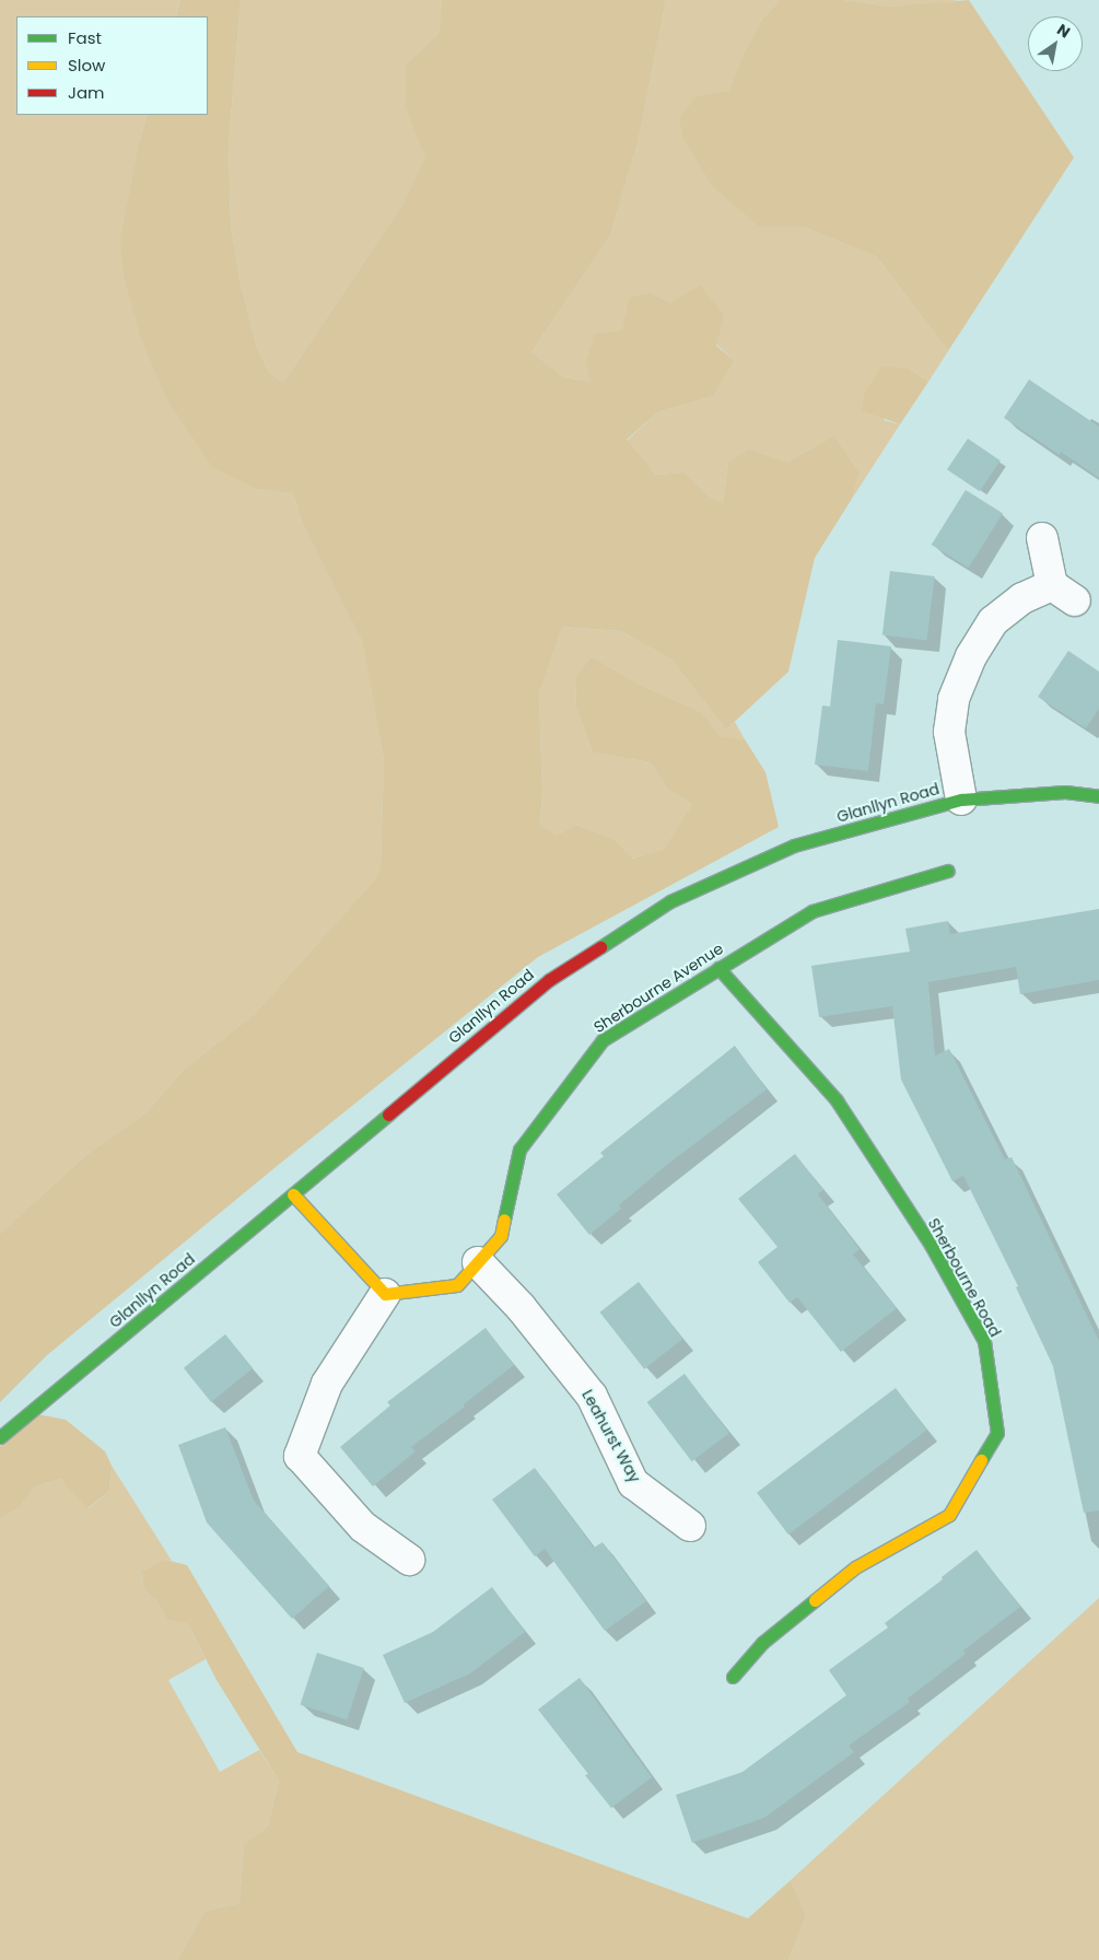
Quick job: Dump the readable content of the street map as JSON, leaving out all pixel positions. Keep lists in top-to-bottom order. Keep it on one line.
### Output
{"streets":{"street":["Glanllyn Road","Sherbourne Avenue","Sherbourne Road","Leahurst Way"]},"crossings":[["Sherbourne Avenue","Sherbourne Road"],["Sherbourne Avenue","Leahurst Way"]],"legend":["Fast","Slow","Jam"],"north":"top right"}
